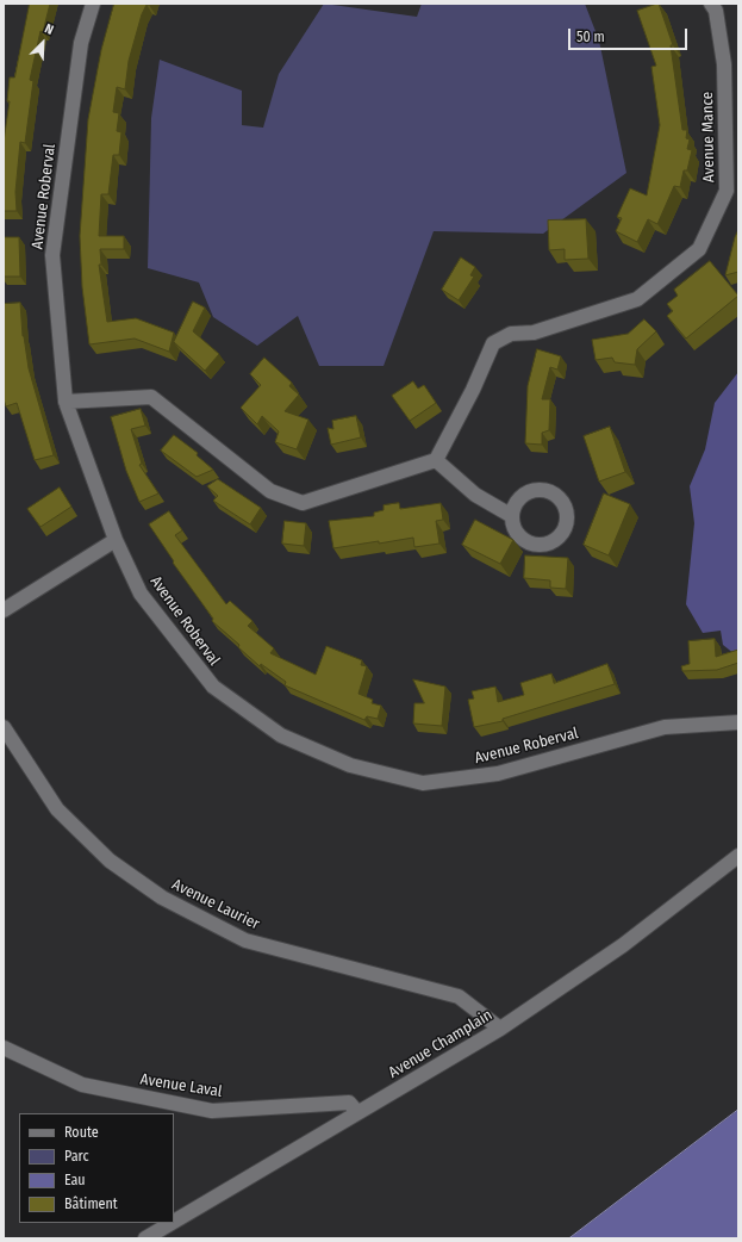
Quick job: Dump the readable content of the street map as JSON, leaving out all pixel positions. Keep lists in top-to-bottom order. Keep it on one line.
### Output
{"streets":{"street":["Avenue Mance","Avenue Roberval","Avenue Laurier","Avenue Champlain","Avenue Laval"]},"crossings":[["Avenue Laurier","Avenue Champlain"],["Avenue Champlain","Avenue Laval"]],"legend":["Route","Parc","Eau","Bâtiment"],"scale_bar":"50 m","north":"top right"}
